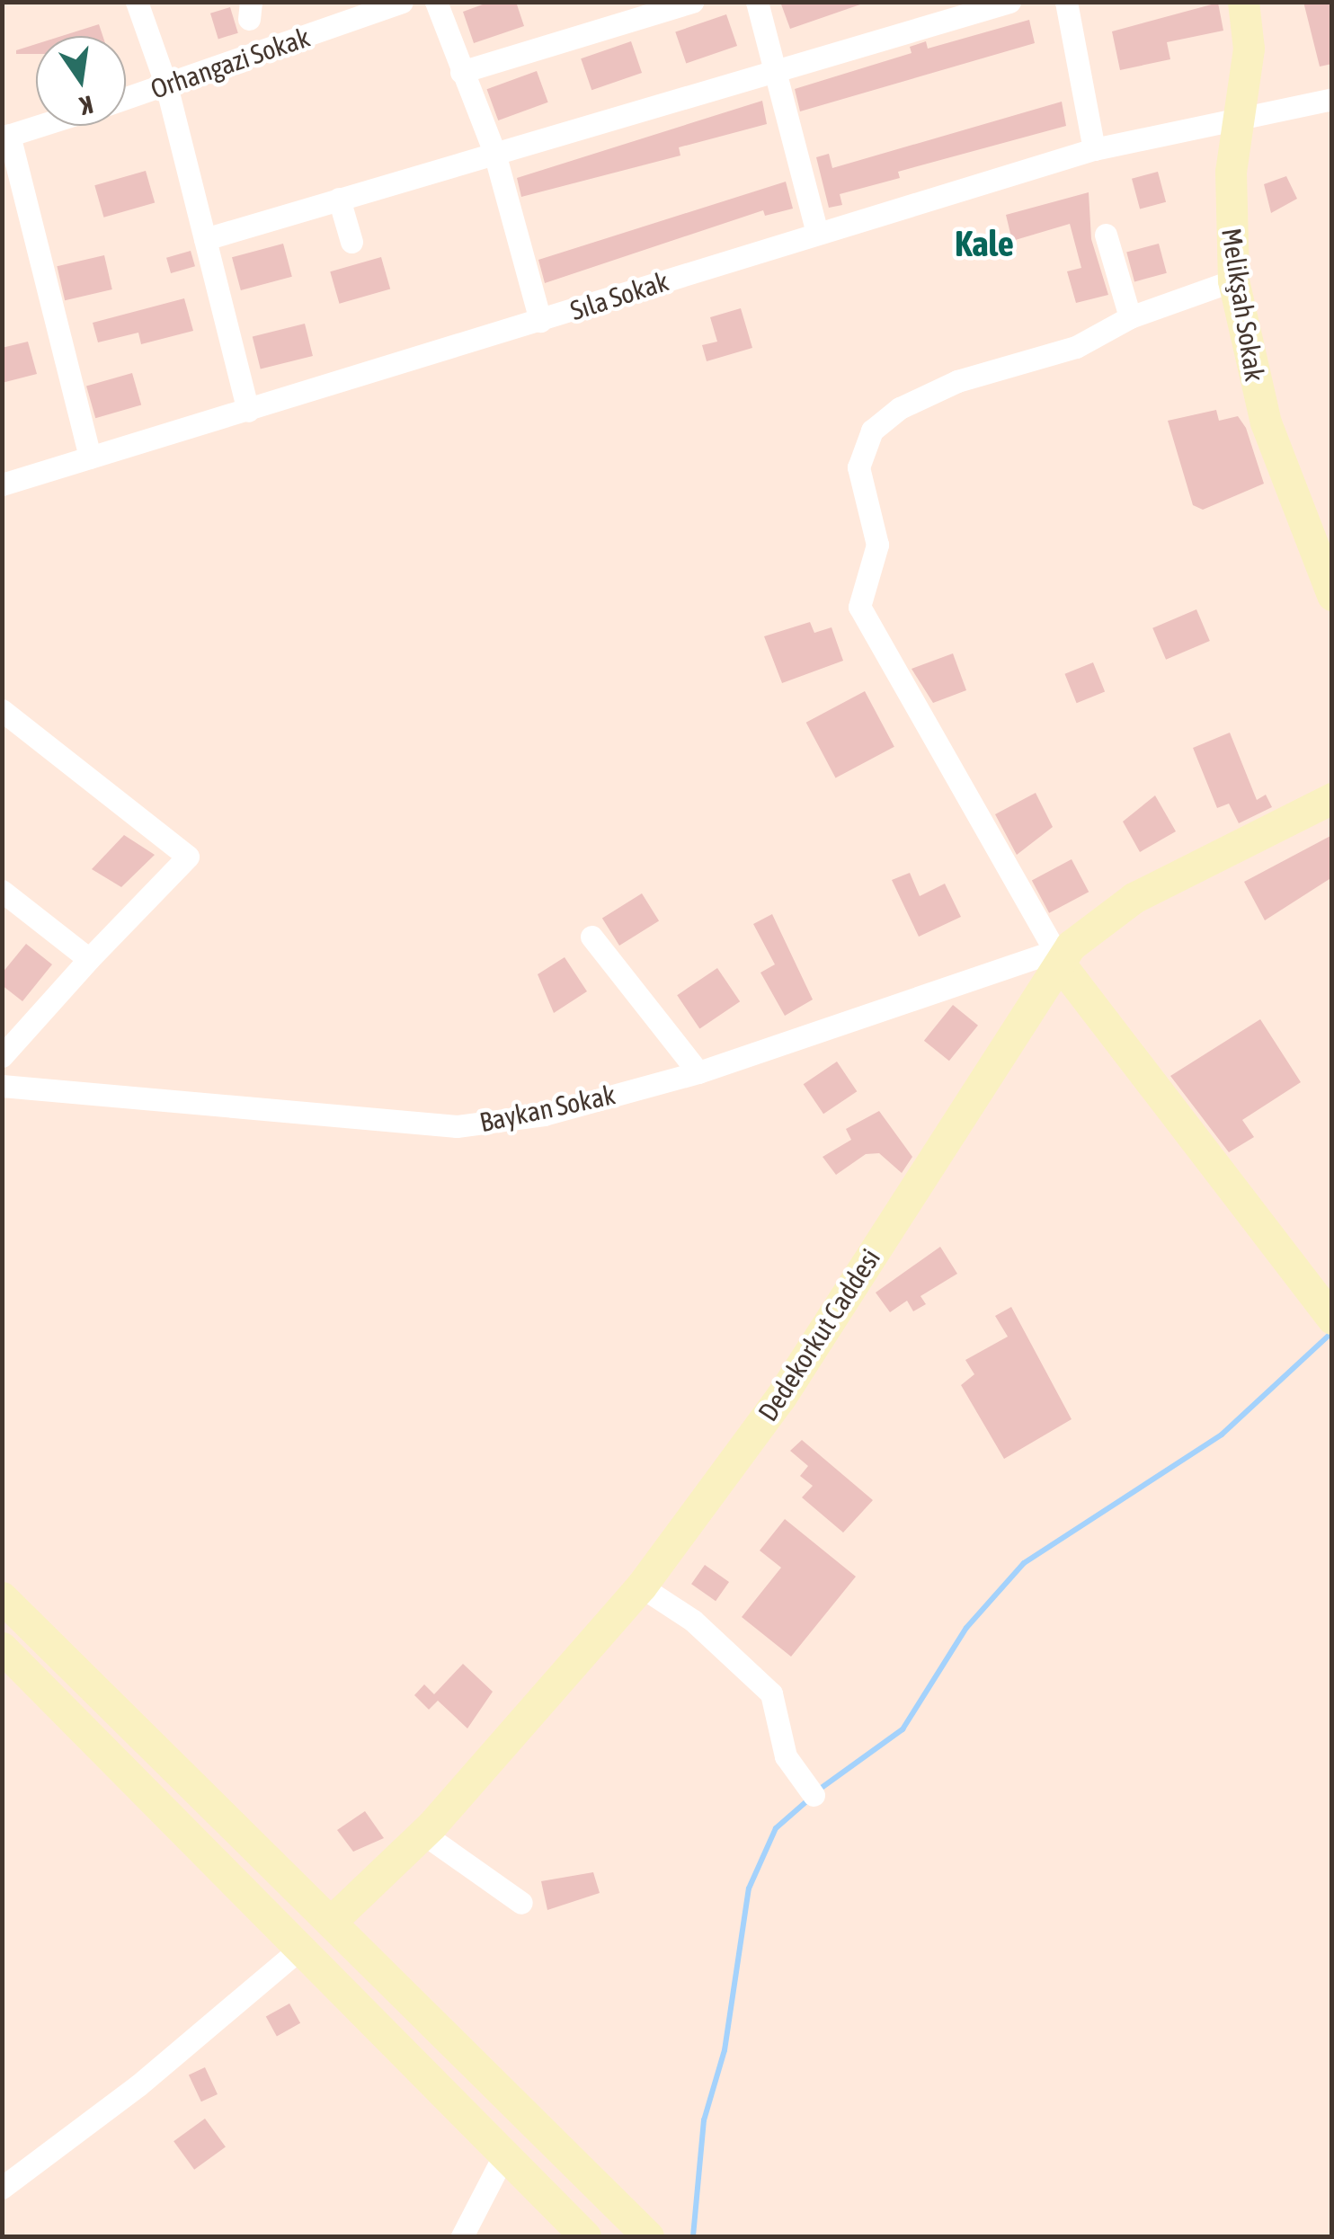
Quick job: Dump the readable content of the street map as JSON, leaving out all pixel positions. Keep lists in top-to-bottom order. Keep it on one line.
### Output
{"streets":{"street":["Orhangazi Sokak","Sıla Sokak","Melikşah Sokak","Baykan Sokak","Dedekorkut Caddesi"]},"crossings":[["Sıla Sokak","Melikşah Sokak"],["Baykan Sokak","Dedekorkut Caddesi"]],"districts":["Kale"],"north":"bottom"}
